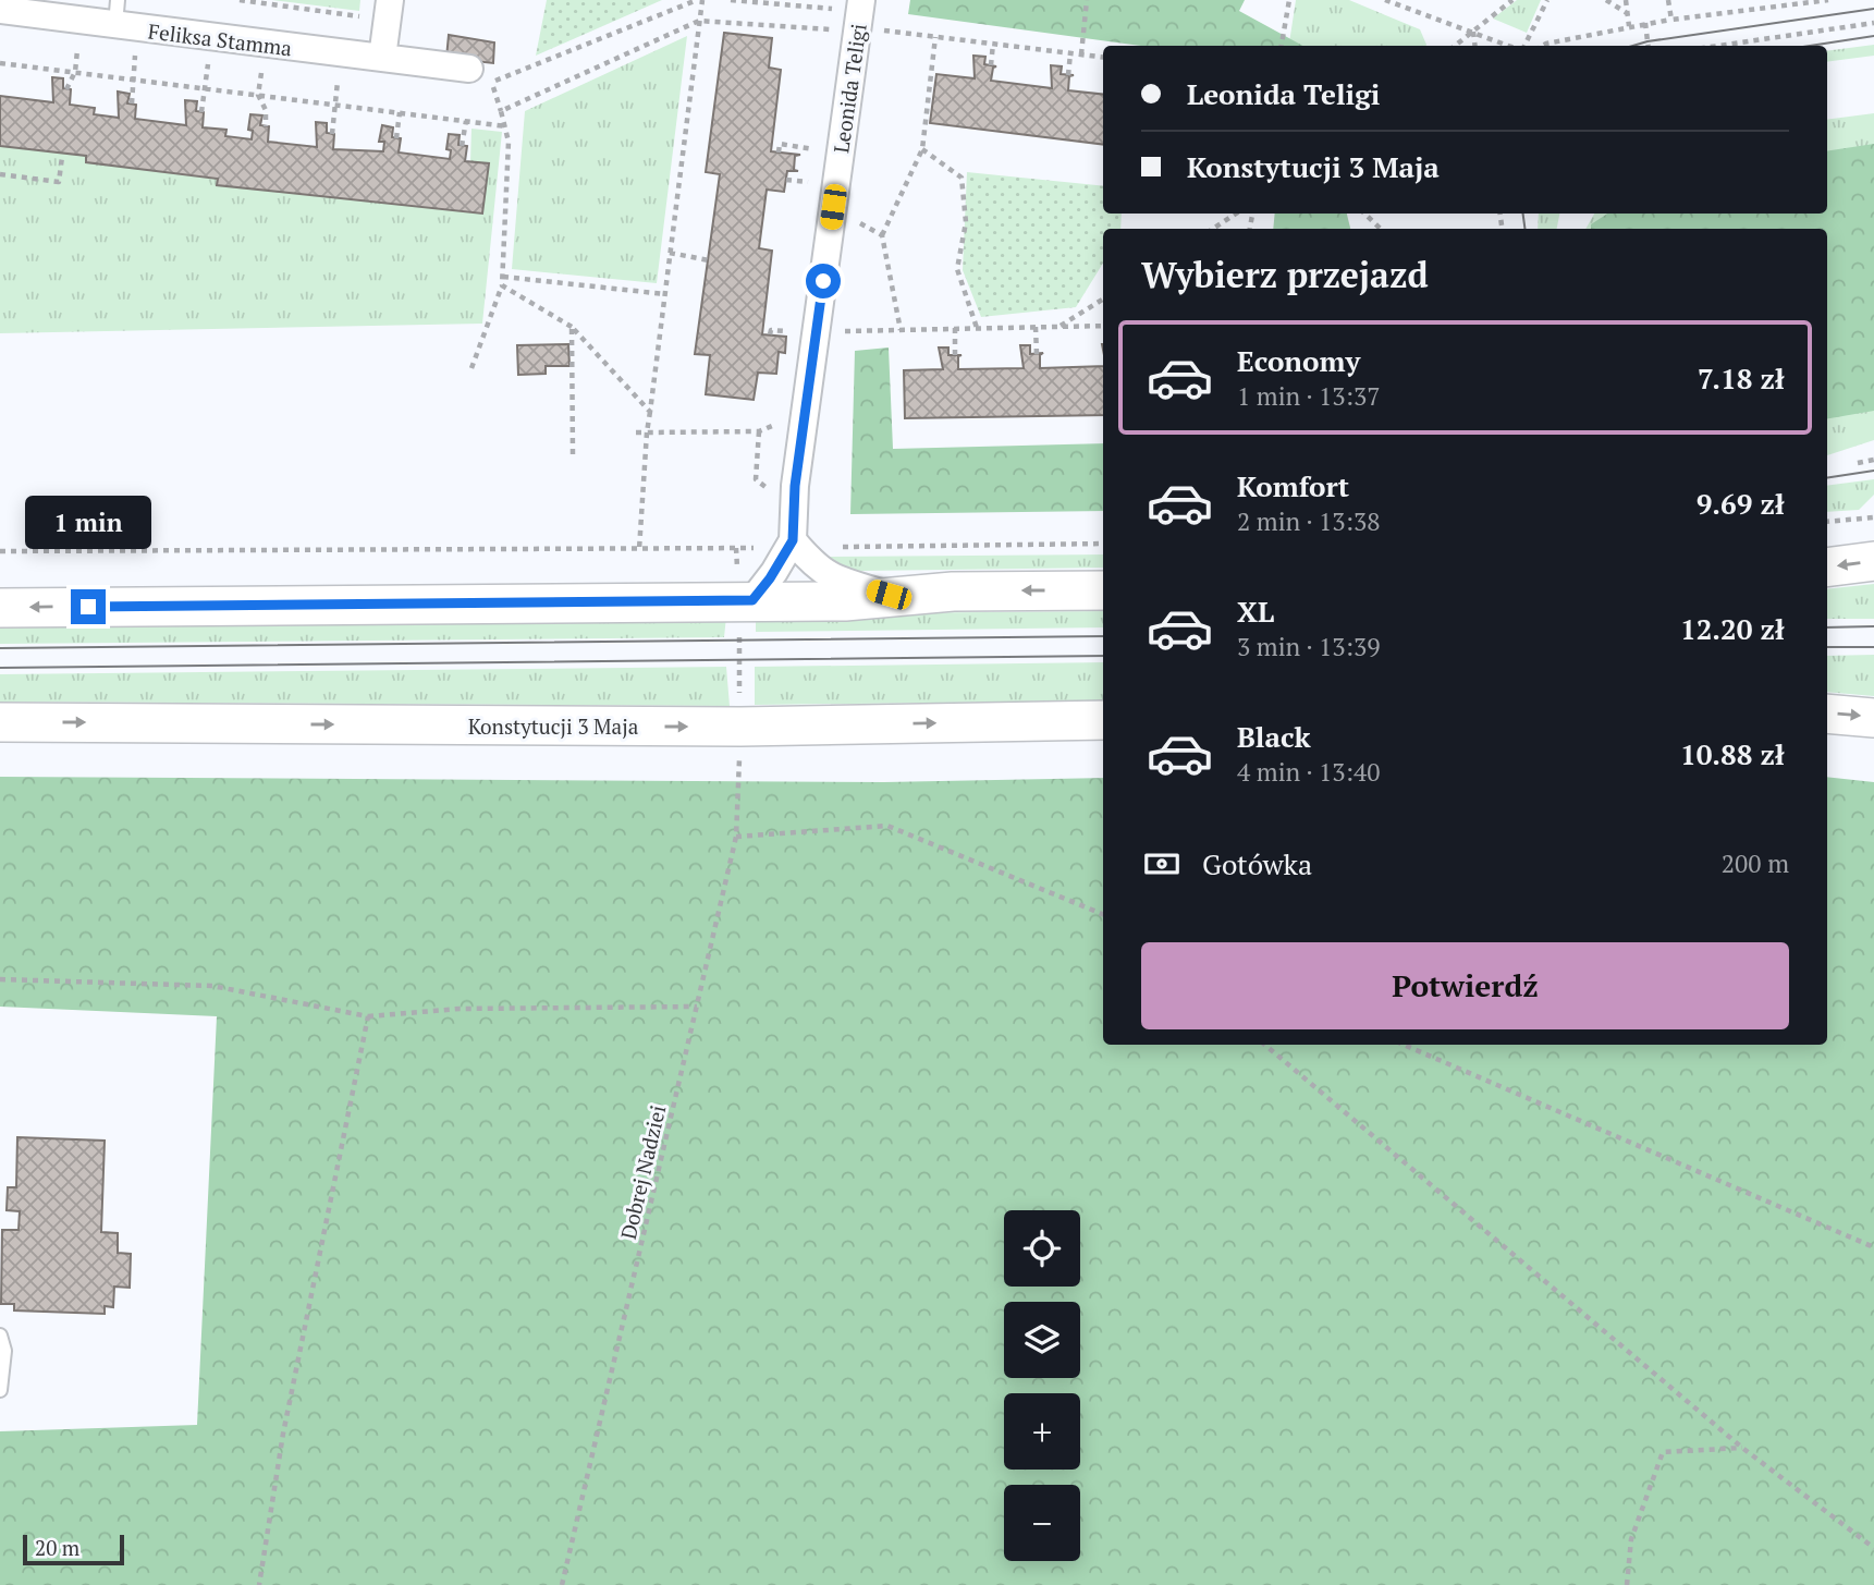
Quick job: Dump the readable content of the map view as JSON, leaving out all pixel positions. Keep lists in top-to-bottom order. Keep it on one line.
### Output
{"streets":{"street":["Feliksa Stamma","Leonida Teligi","Konstytucji 3 Maja"],"path":["Dobrej Nadziei"]},"crossings":[["Leonida Teligi","Dobrej Nadziei"],["Konstytucji 3 Maja","Dobrej Nadziei"]],"scale_bar":"20 m","page":{"banner":["Leonida Teligi","Konstytucji 3 Maja"],"heading":"Wybierz przejazd","list":[{"name":"Economy","note":"1 min · 13:37","value":"7.18 zł"},{"name":"Komfort","note":"2 min · 13:38","value":"9.69 zł"},{"name":"XL","note":"3 min · 13:39","value":"12.20 zł"},{"name":"Black","note":"4 min · 13:40","value":"10.88 zł"}],"bubble":"1 min","pay":["Gotówka","200 m"],"buttons":"Potwierdź","map_buttons":["+","−"],"scale":"20 m"}}
